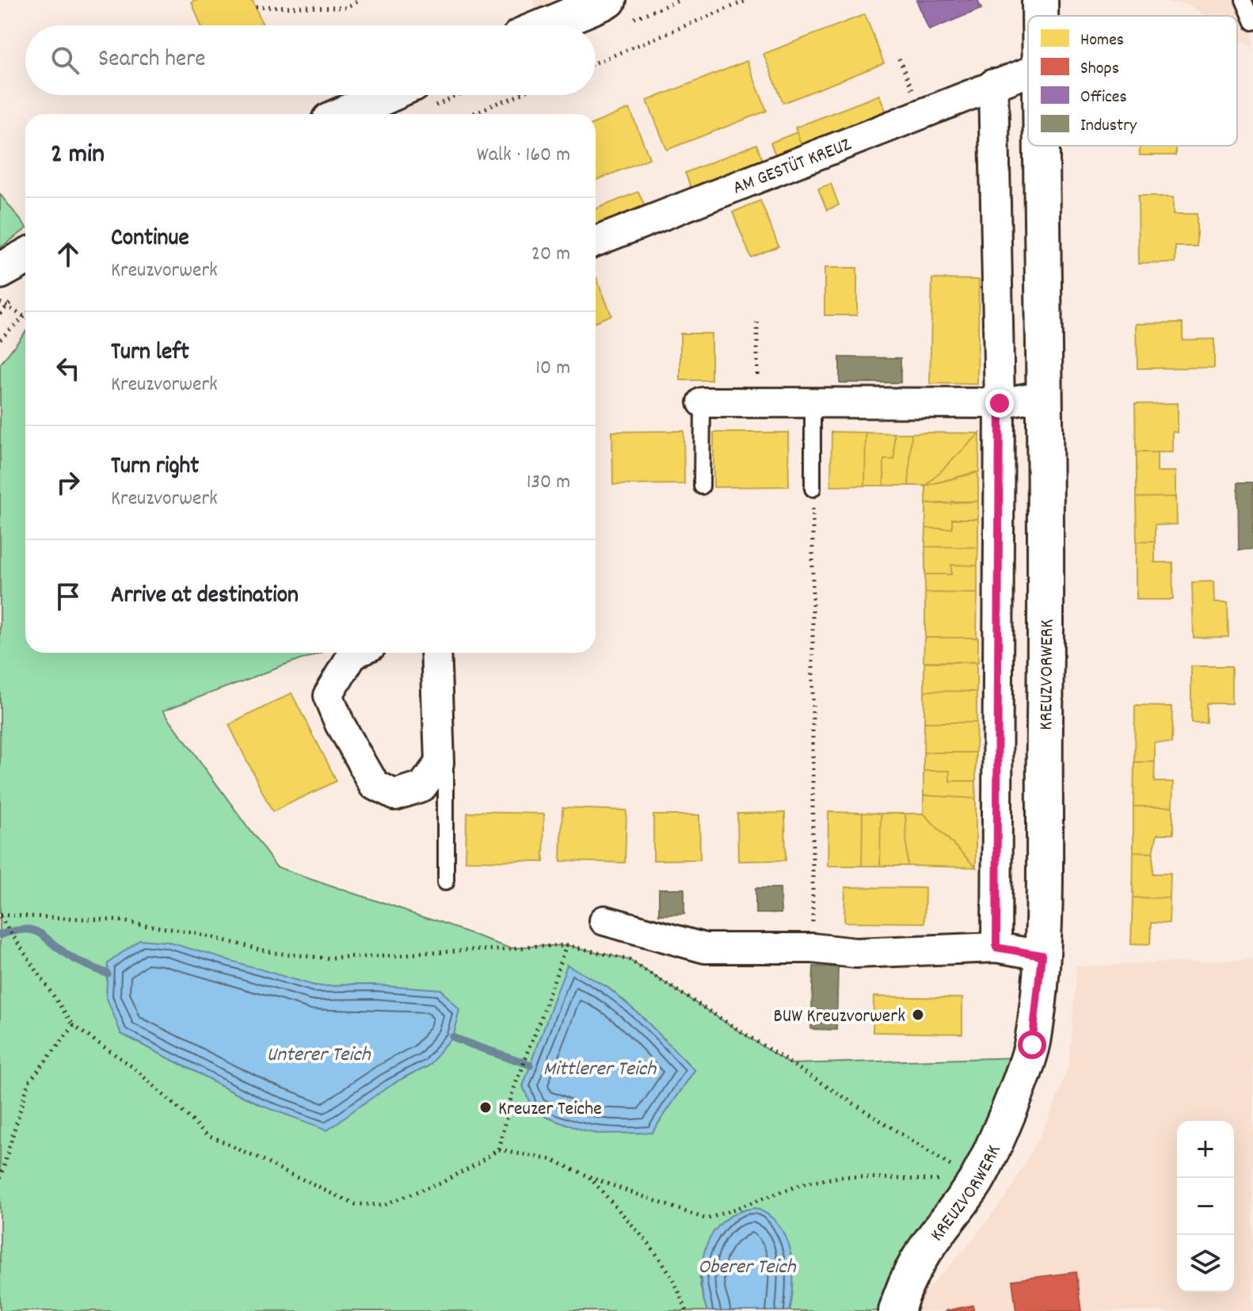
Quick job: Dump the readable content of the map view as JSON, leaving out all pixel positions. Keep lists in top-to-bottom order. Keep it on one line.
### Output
{"streets":{"street":["AM GESTÜT KREUZ","KREUZVORWERK"]},"water":["Unterer Teich","Mittlerer Teich","Oberer Teich"],"places":["BUW Kreuzvorwerk","Kreuzer Teiche"],"legend":["Homes","Shops","Offices","Industry"],"page":{"search":"Search here","heading":["2 min","Walk · 160 m"],"list":[["Continue","Kreuzvorwerk","20 m"],["Turn left","Kreuzvorwerk","10 m"],["Turn right","Kreuzvorwerk","130 m"],"Arrive at destination"],"map_buttons":["+","−"]}}
